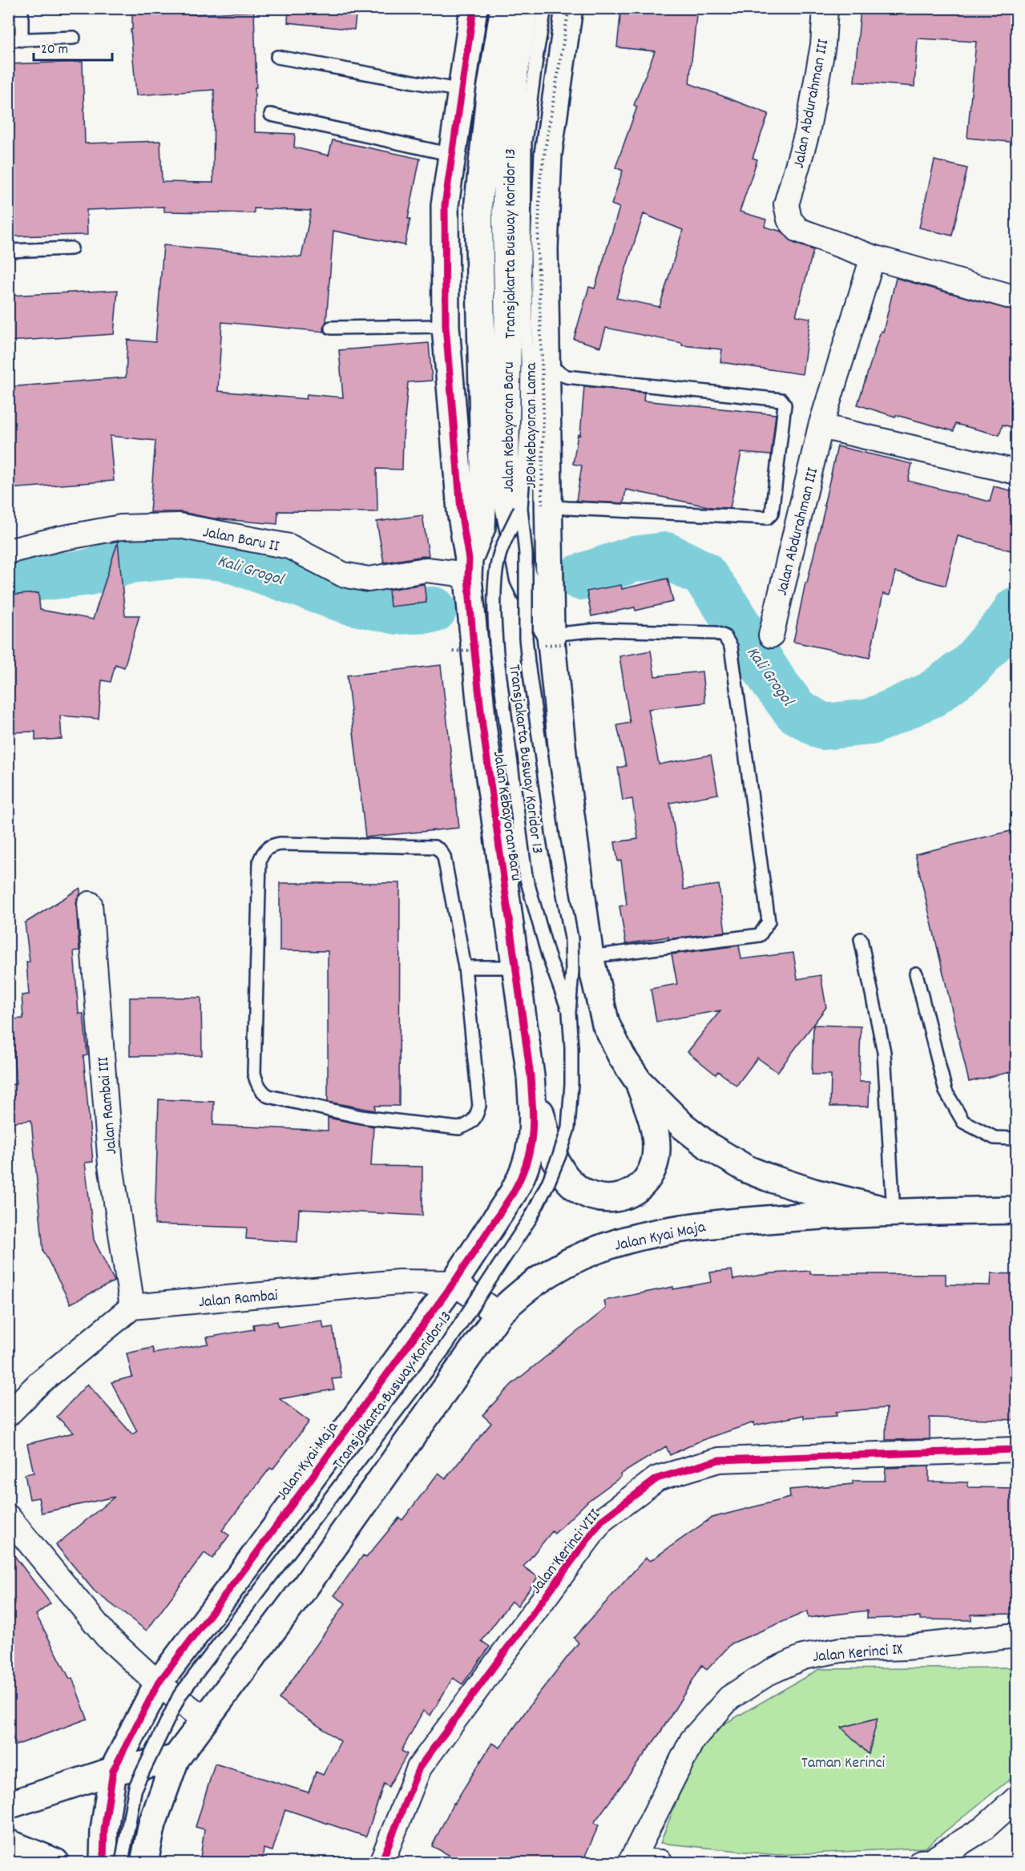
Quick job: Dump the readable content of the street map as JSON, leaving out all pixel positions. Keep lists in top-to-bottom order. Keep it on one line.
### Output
{"streets":{"main road":["Jalan Kebayoran Baru","Jalan Kyai Maja"],"street":["Jalan Abdurahman III","Jalan Baru II","Jalan Rambai III","Jalan Rambai","Jalan Kerinci VIII","Jalan Kerinci IX"],"lane":["Transjakarta Busway Koridor 13"],"path":["JPO Kebayoran Lama"]},"crossings":[["Jalan Kebayoran Baru","Jalan Baru II"],["Jalan Kebayoran Baru","Jalan Kyai Maja"],["Jalan Rambai III","Jalan Rambai"],["Jalan Kyai Maja","Jalan Rambai"]],"water":["Kali Grogol"],"parks":["Taman Kerinci"],"scale_bar":"20 m"}
